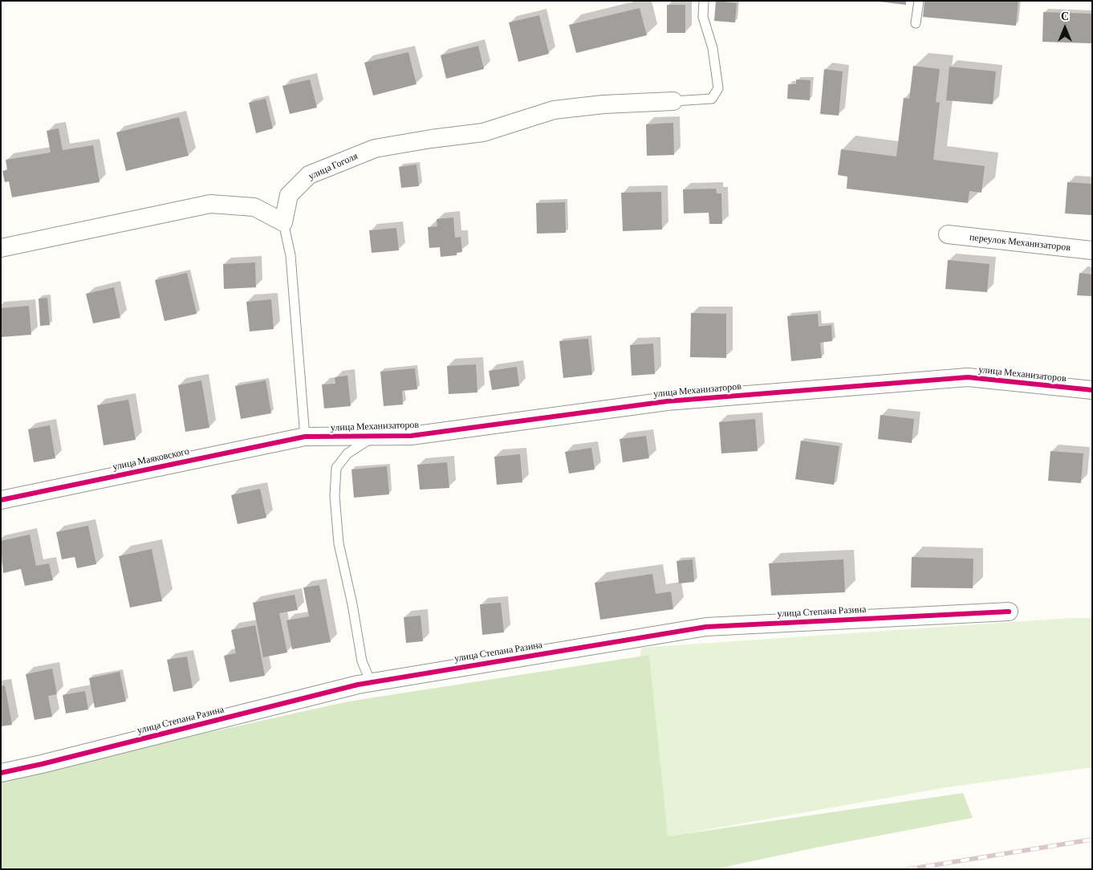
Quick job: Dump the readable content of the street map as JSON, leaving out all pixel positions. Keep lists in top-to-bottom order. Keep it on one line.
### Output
{"streets":{"street":["улица Гоголя","переулок Механизаторов","улица Механизаторов","улица Маяковского","улица Степана Разина"]},"crossings":[["улица Механизаторов","улица Маяковского"]],"north":"top"}
